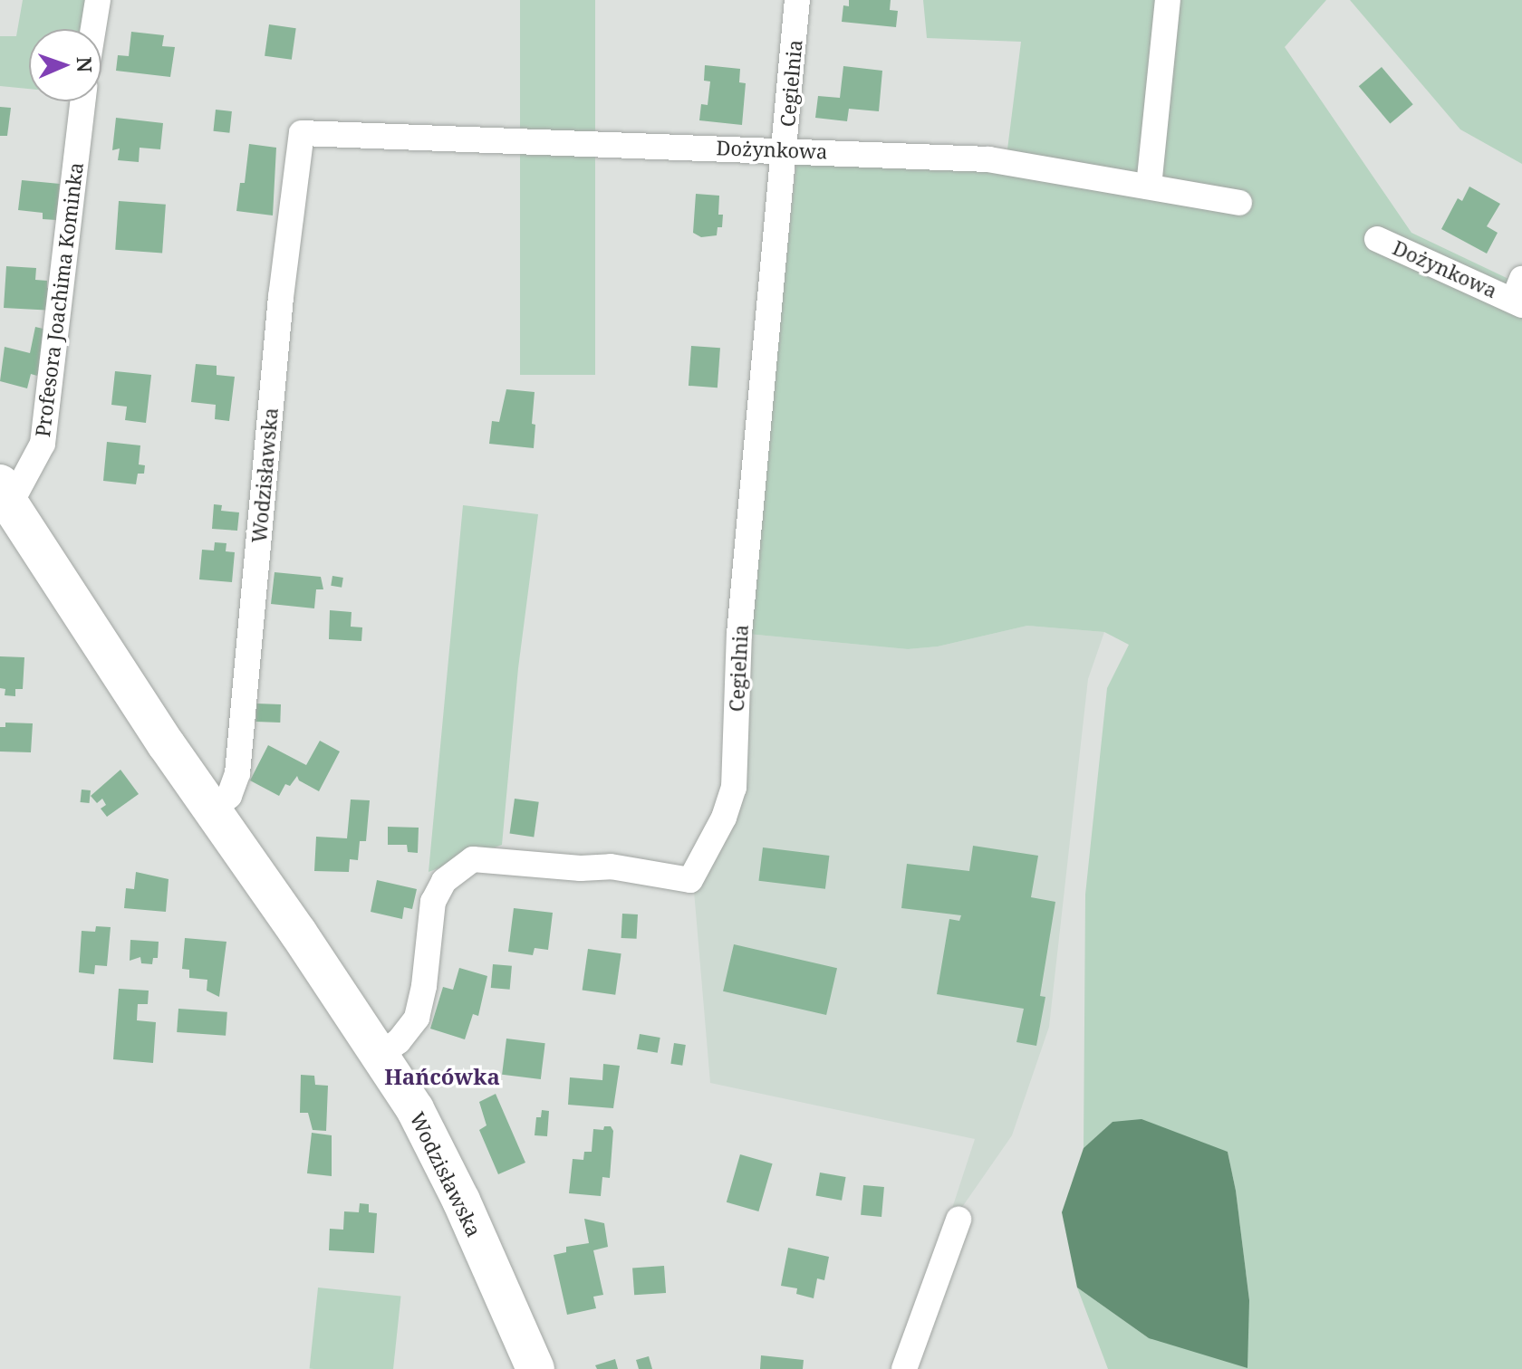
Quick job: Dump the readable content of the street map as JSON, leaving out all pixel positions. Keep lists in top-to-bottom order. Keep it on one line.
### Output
{"streets":{"main road":["Wodzisławska"],"street":["Cegielnia","Dożynkowa","Profesora Joachima Kominka"]},"crossings":[["Cegielnia","Dożynkowa"],["Cegielnia","Wodzisławska"],["Dożynkowa","Wodzisławska"],["Profesora Joachima Kominka","Wodzisławska"]],"districts":["Hańcówka"],"north":"right"}
